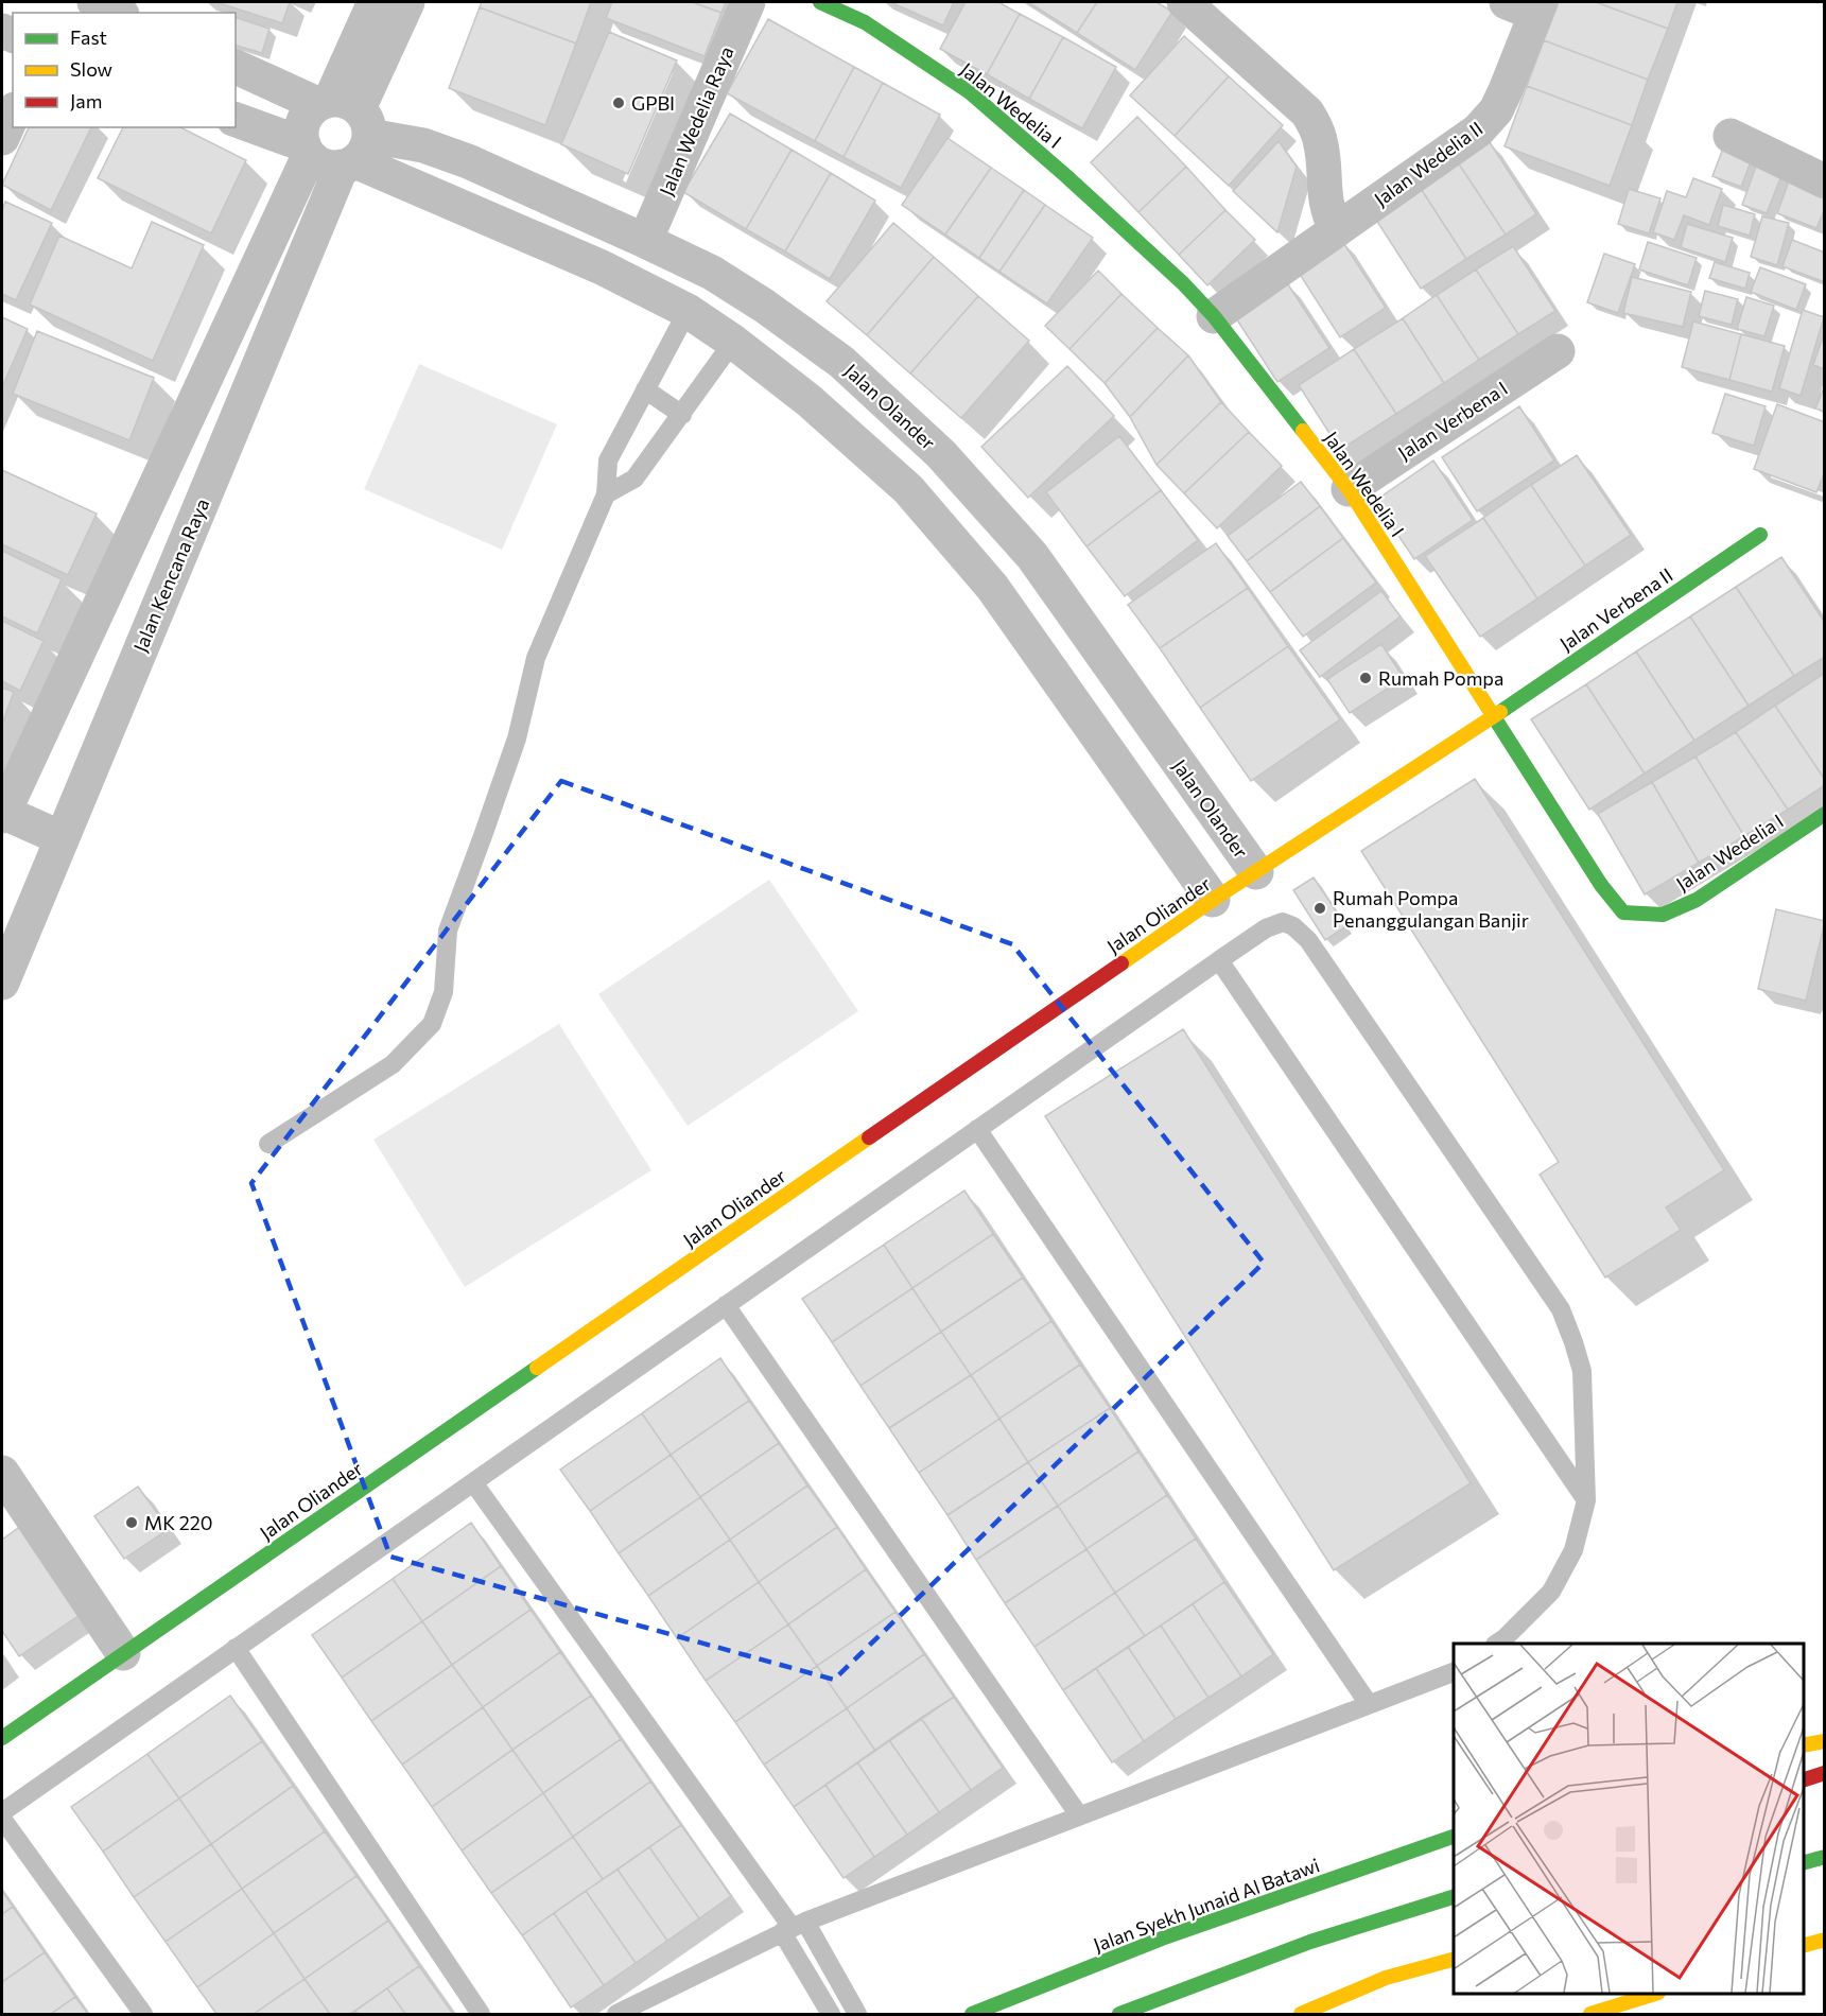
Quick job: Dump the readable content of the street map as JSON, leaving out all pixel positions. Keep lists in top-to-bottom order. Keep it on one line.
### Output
{"streets":{"main road":["Jalan Wedelia I","Jalan Verbena II","Jalan Oliander","Jalan Syekh Junaid Al Batawi"],"street":["Jalan Wedelia Raya","Jalan Wedelia II","Jalan Olander","Jalan Verbena I","Jalan Kencana Raya"]},"crossings":[["Jalan Wedelia I","Jalan Wedelia II"],["Jalan Wedelia I","Jalan Verbena I"],["Jalan Wedelia I","Jalan Verbena II"],["Jalan Wedelia I","Jalan Oliander"],["Jalan Wedelia Raya","Jalan Olander"],["Jalan Olander","Jalan Kencana Raya"],["Jalan Olander","Jalan Oliander"],["Jalan Verbena II","Jalan Oliander"]],"places":["GPBI","Rumah Pompa","Rumah Pompa Penanggulangan Banjir","MK 220"],"legend":["Fast","Slow","Jam"]}
